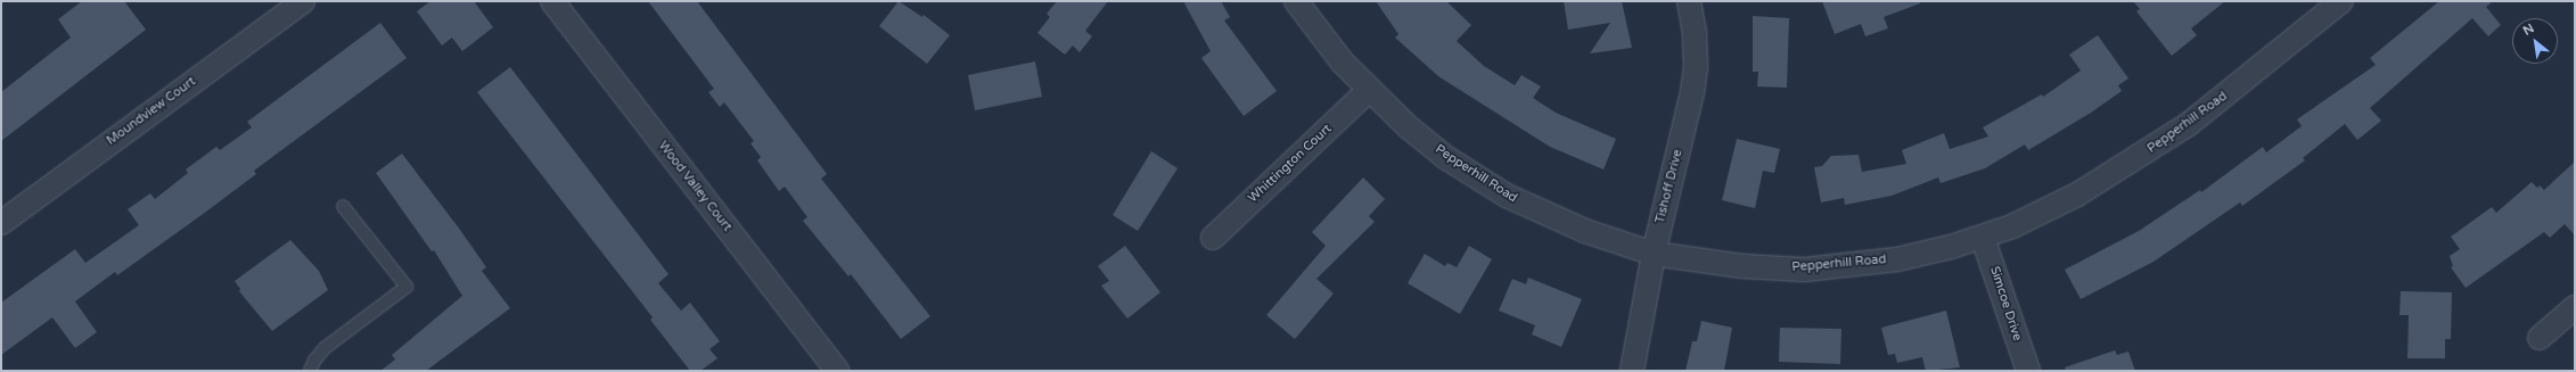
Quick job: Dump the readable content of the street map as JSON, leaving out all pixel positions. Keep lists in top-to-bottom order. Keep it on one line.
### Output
{"streets":{"street":["Moundview Court","Pepperhill Road","Whittington Court","Wood Valley Court","Tishoff Drive","Simcoe Drive"]},"crossings":[["Pepperhill Road","Whittington Court"],["Pepperhill Road","Tishoff Drive"],["Pepperhill Road","Simcoe Drive"]],"north":"top left"}
